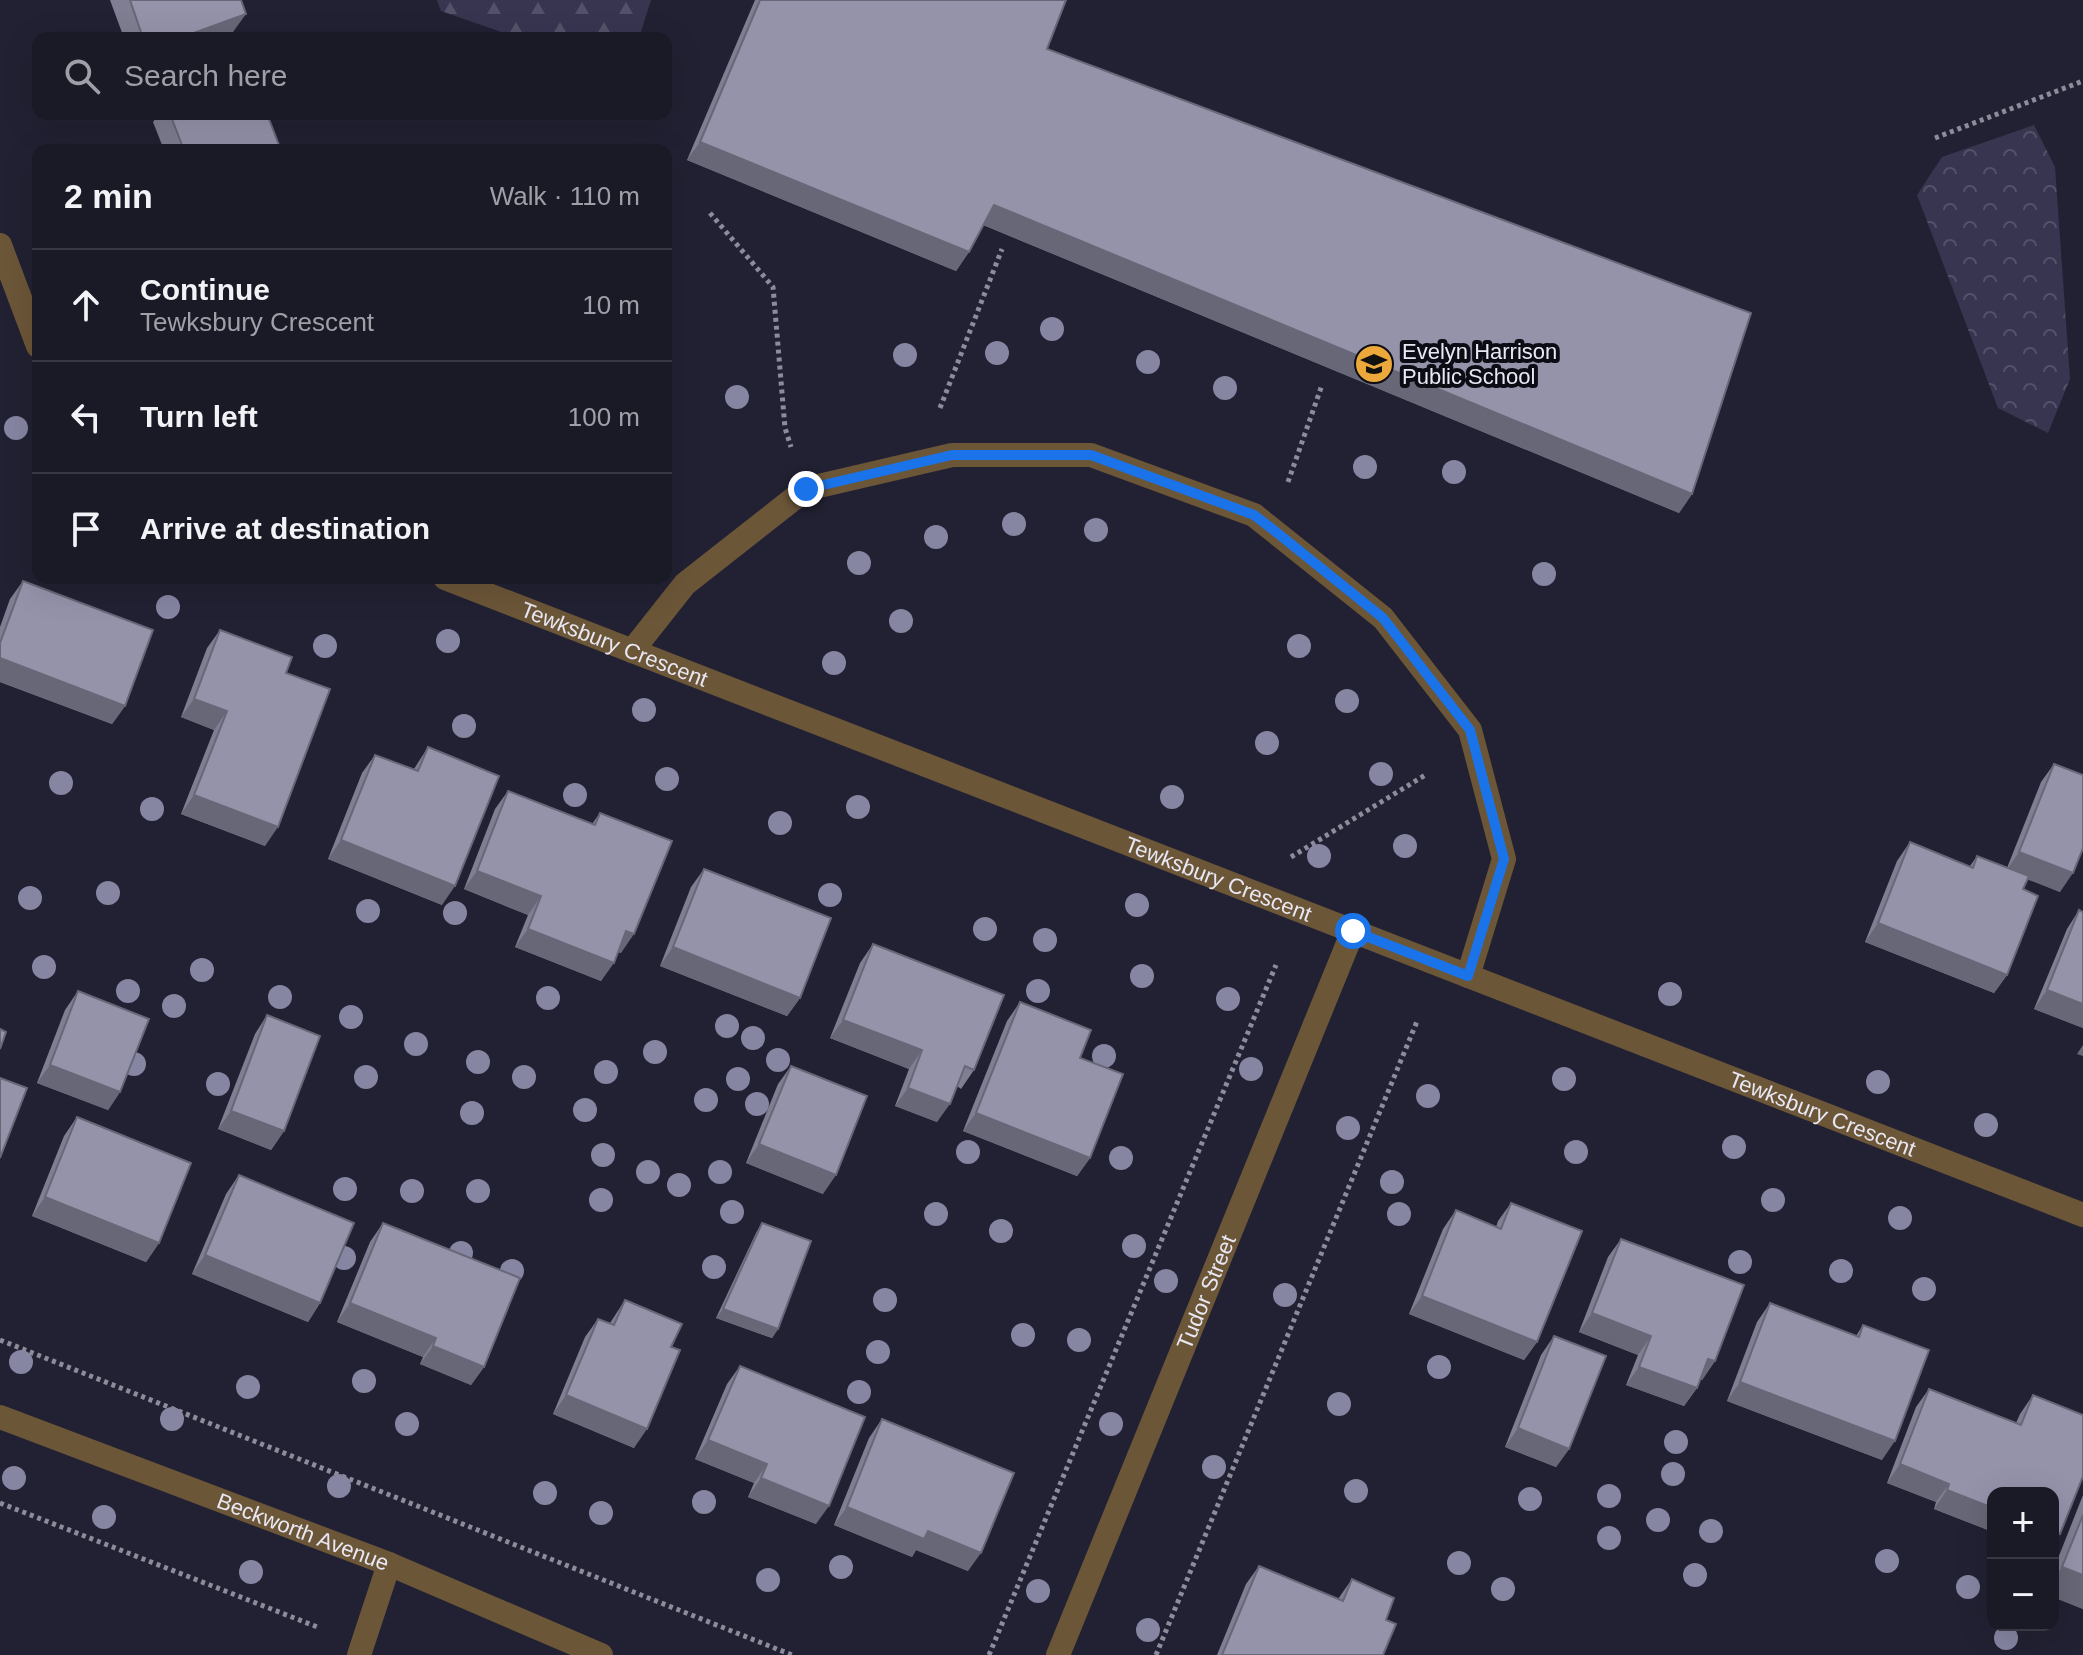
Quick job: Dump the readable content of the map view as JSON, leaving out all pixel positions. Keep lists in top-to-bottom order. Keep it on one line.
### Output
{"streets":{"street":["Tewksbury Crescent","Tudor Street","Beckworth Avenue"]},"crossings":[["Tewksbury Crescent","Tudor Street"]],"places":{"school or university":["Evelyn Harrison Public School"]},"page":{"search":"Search here","heading":["2 min","Walk · 110 m"],"list":[["Continue","Tewksbury Crescent","10 m"],["Turn left","100 m"],"Arrive at destination"],"map_buttons":["+","−"]}}
